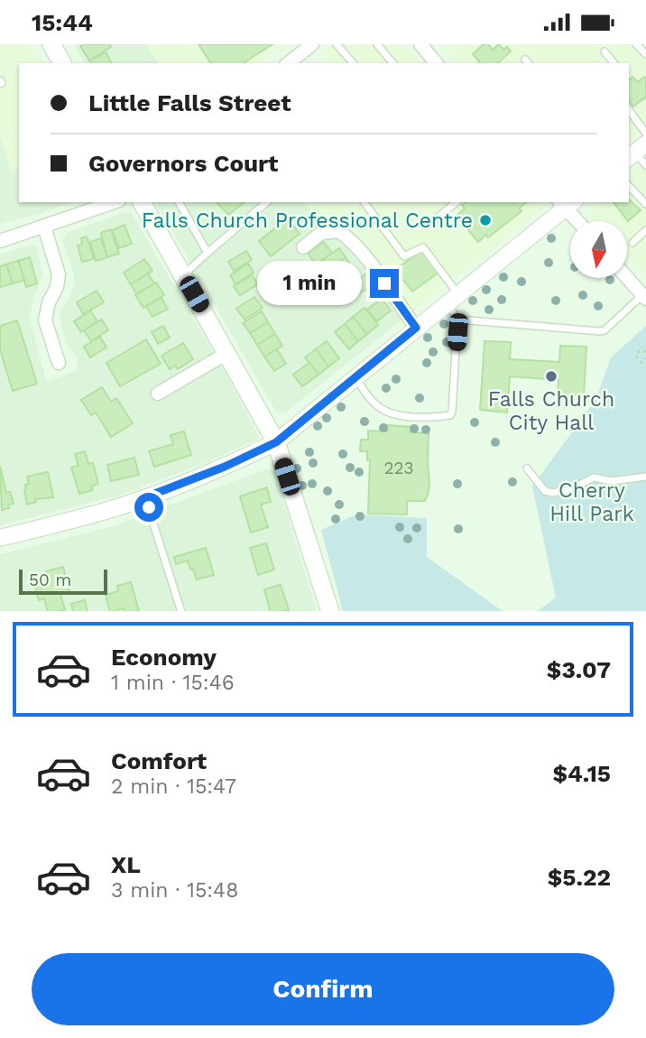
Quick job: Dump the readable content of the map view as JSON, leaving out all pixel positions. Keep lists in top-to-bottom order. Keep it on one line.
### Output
{"parks":["Cherry Hill Park"],"places":["Falls Church Professional Centre","Falls Church City Hall"],"house_numbers":["223"],"scale_bar":"50 m","north":"bottom","page":{"status":"15:44","banner":["Little Falls Street","Governors Court"],"bubble":"1 min","scale":"50 m","list":[{"name":"Economy","note":"1 min · 15:46","value":"$3.07"},{"name":"Comfort","note":"2 min · 15:47","value":"$4.15"},{"name":"XL","note":"3 min · 15:48","value":"$5.22"}],"buttons":"Confirm"}}
